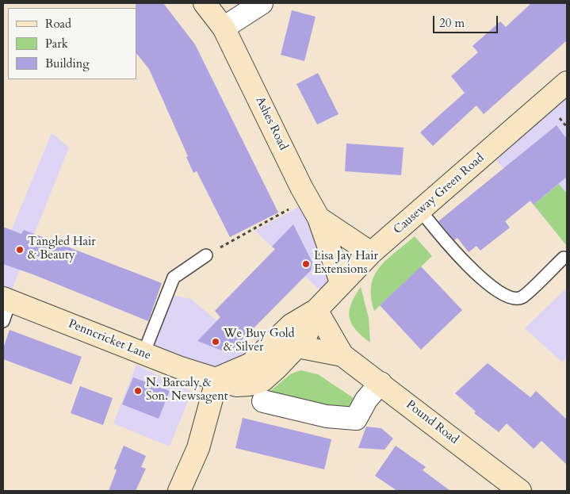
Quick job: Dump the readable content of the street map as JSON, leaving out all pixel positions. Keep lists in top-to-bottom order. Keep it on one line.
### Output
{"streets":{"street":["Ashes Road","Causeway Green Road","Penncricket Lane","Pound Road"]},"crossings":[["Ashes Road","Causeway Green Road"],["Causeway Green Road","Penncricket Lane"],["Causeway Green Road","Pound Road"]],"places":["Tangled Hair & Beauty","Lisa Jay Hair Extensions","We Buy Gold & Silver","N. Barcaly & Son. Newsagent"],"legend":["Road","Park","Building"],"scale_bar":"20 m"}
